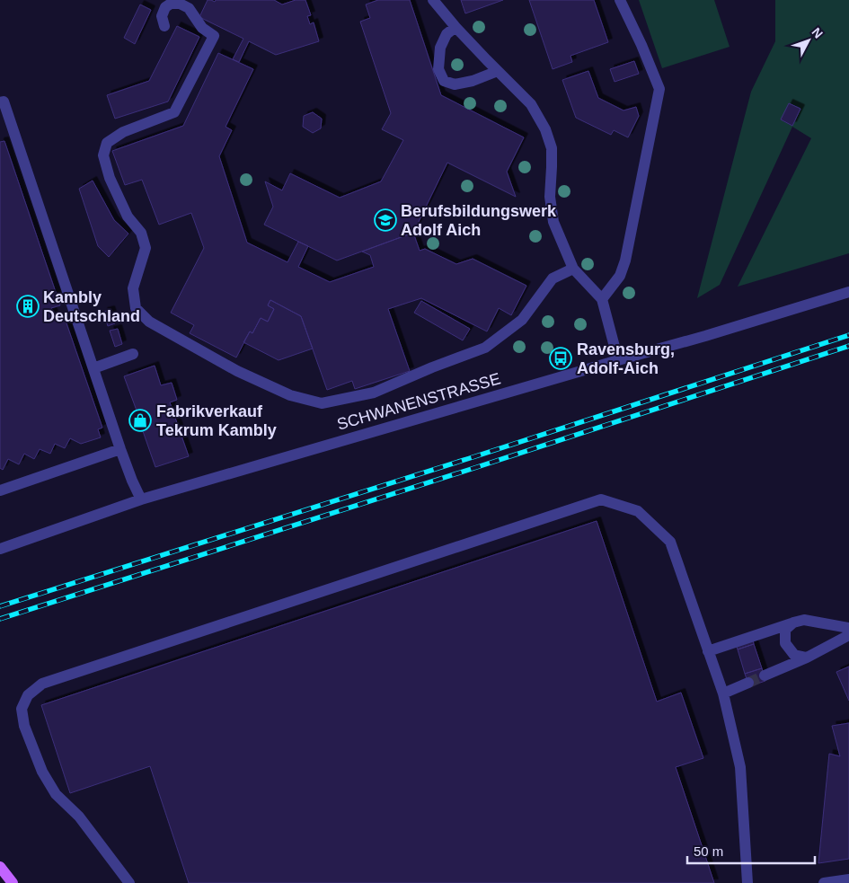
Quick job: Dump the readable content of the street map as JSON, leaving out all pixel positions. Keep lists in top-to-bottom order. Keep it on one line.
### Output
{"streets":{"street":["SCHWANENSTRASSE"]},"places":{"school or university":["Berufsbildungswerk Adolf Aich"],"building":["Kambly Deutschland"],"bus stop":["Ravensburg, Adolf-Aich"],"shop":["Fabrikverkauf Tekrum Kambly"]},"scale_bar":"50 m","north":"top right"}
